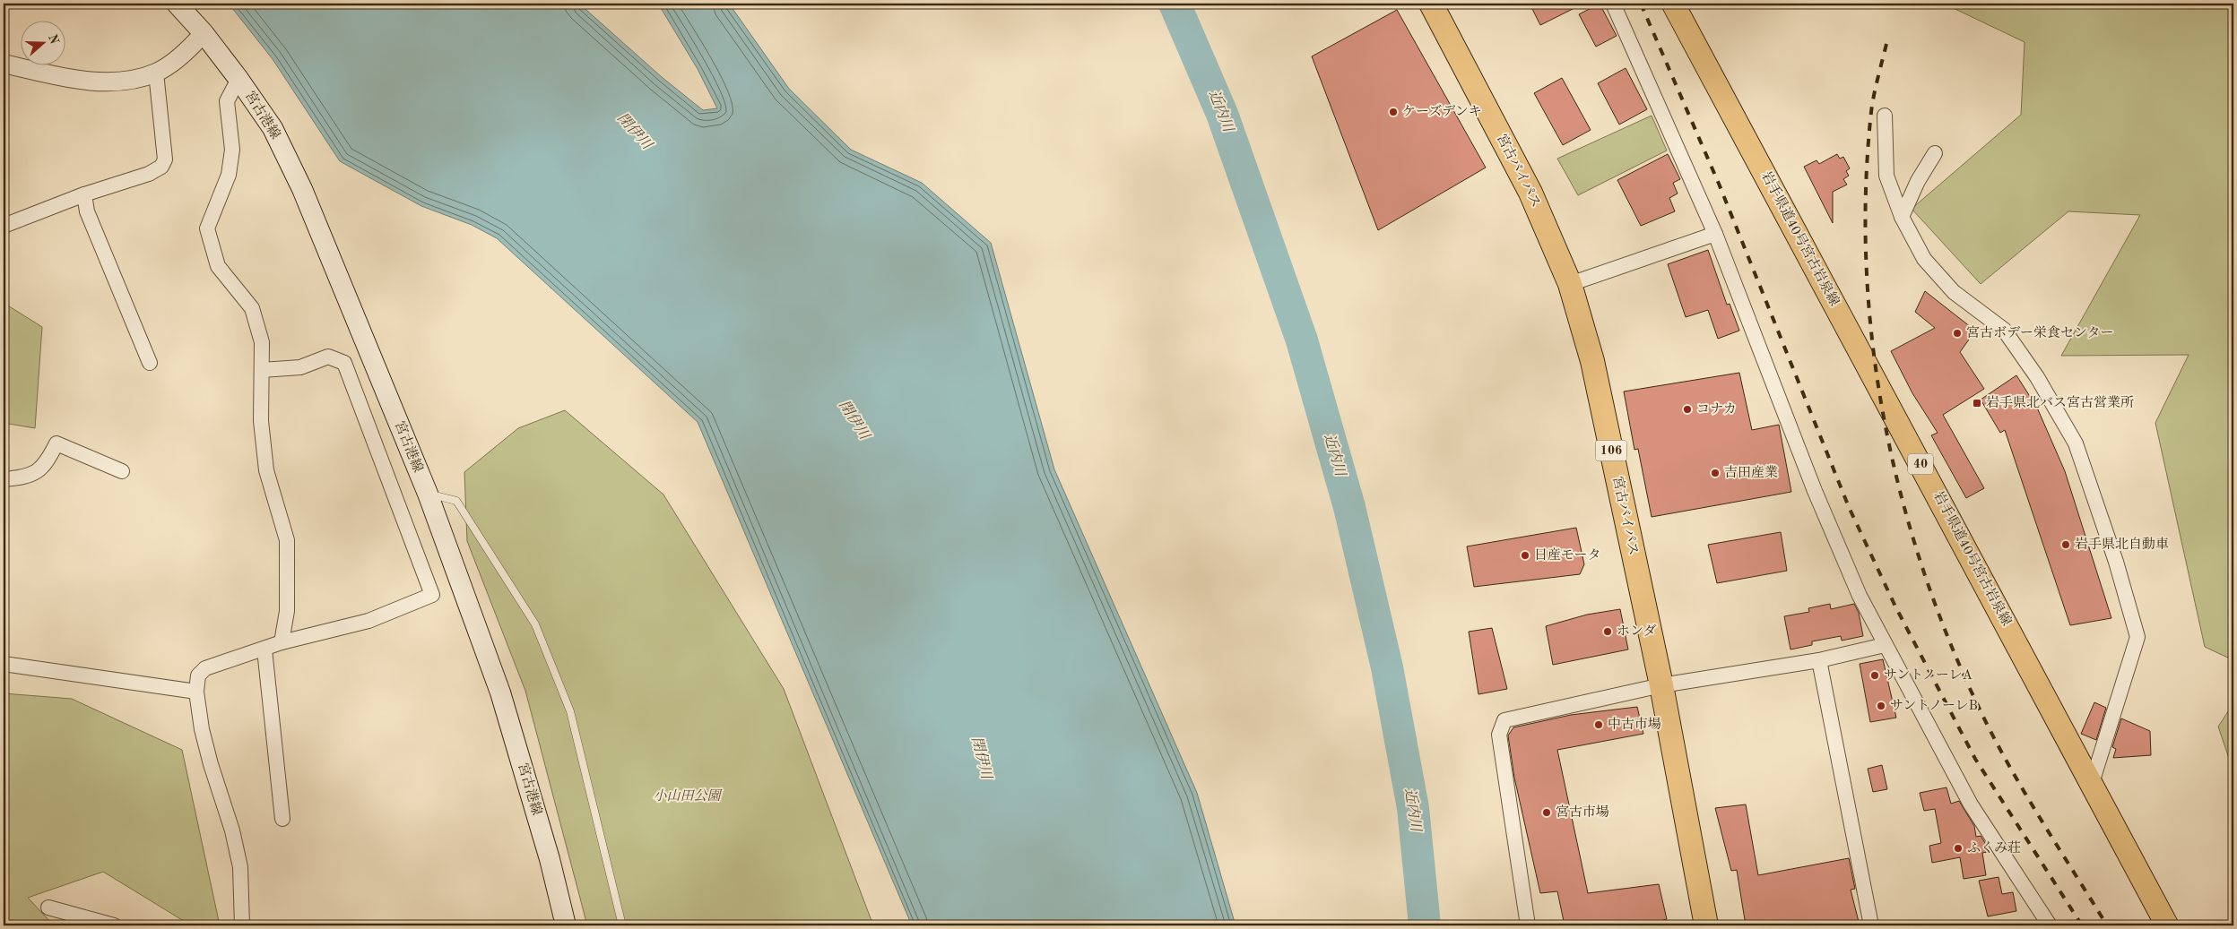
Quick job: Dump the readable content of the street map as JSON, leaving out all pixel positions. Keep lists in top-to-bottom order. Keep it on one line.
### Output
{"streets":{"highway":["宮古バイパス","106"],"main road":["宮古港線","岩手県道40号宮古岩泉線","40"]},"water":["近内川","閉伊川"],"parks":["小山田公園"],"places":{"other":["ケーズデンキ","宮古ボデー栄食センター","コナカ","吉田産業","岩手県北自動車","日産モータ","ホンダ","サントノーレA","サントノーレB","中古市場","宮古市場","ふくみ荘"],"transit":["岩手県北バス宮古営業所"]},"north":"right"}
